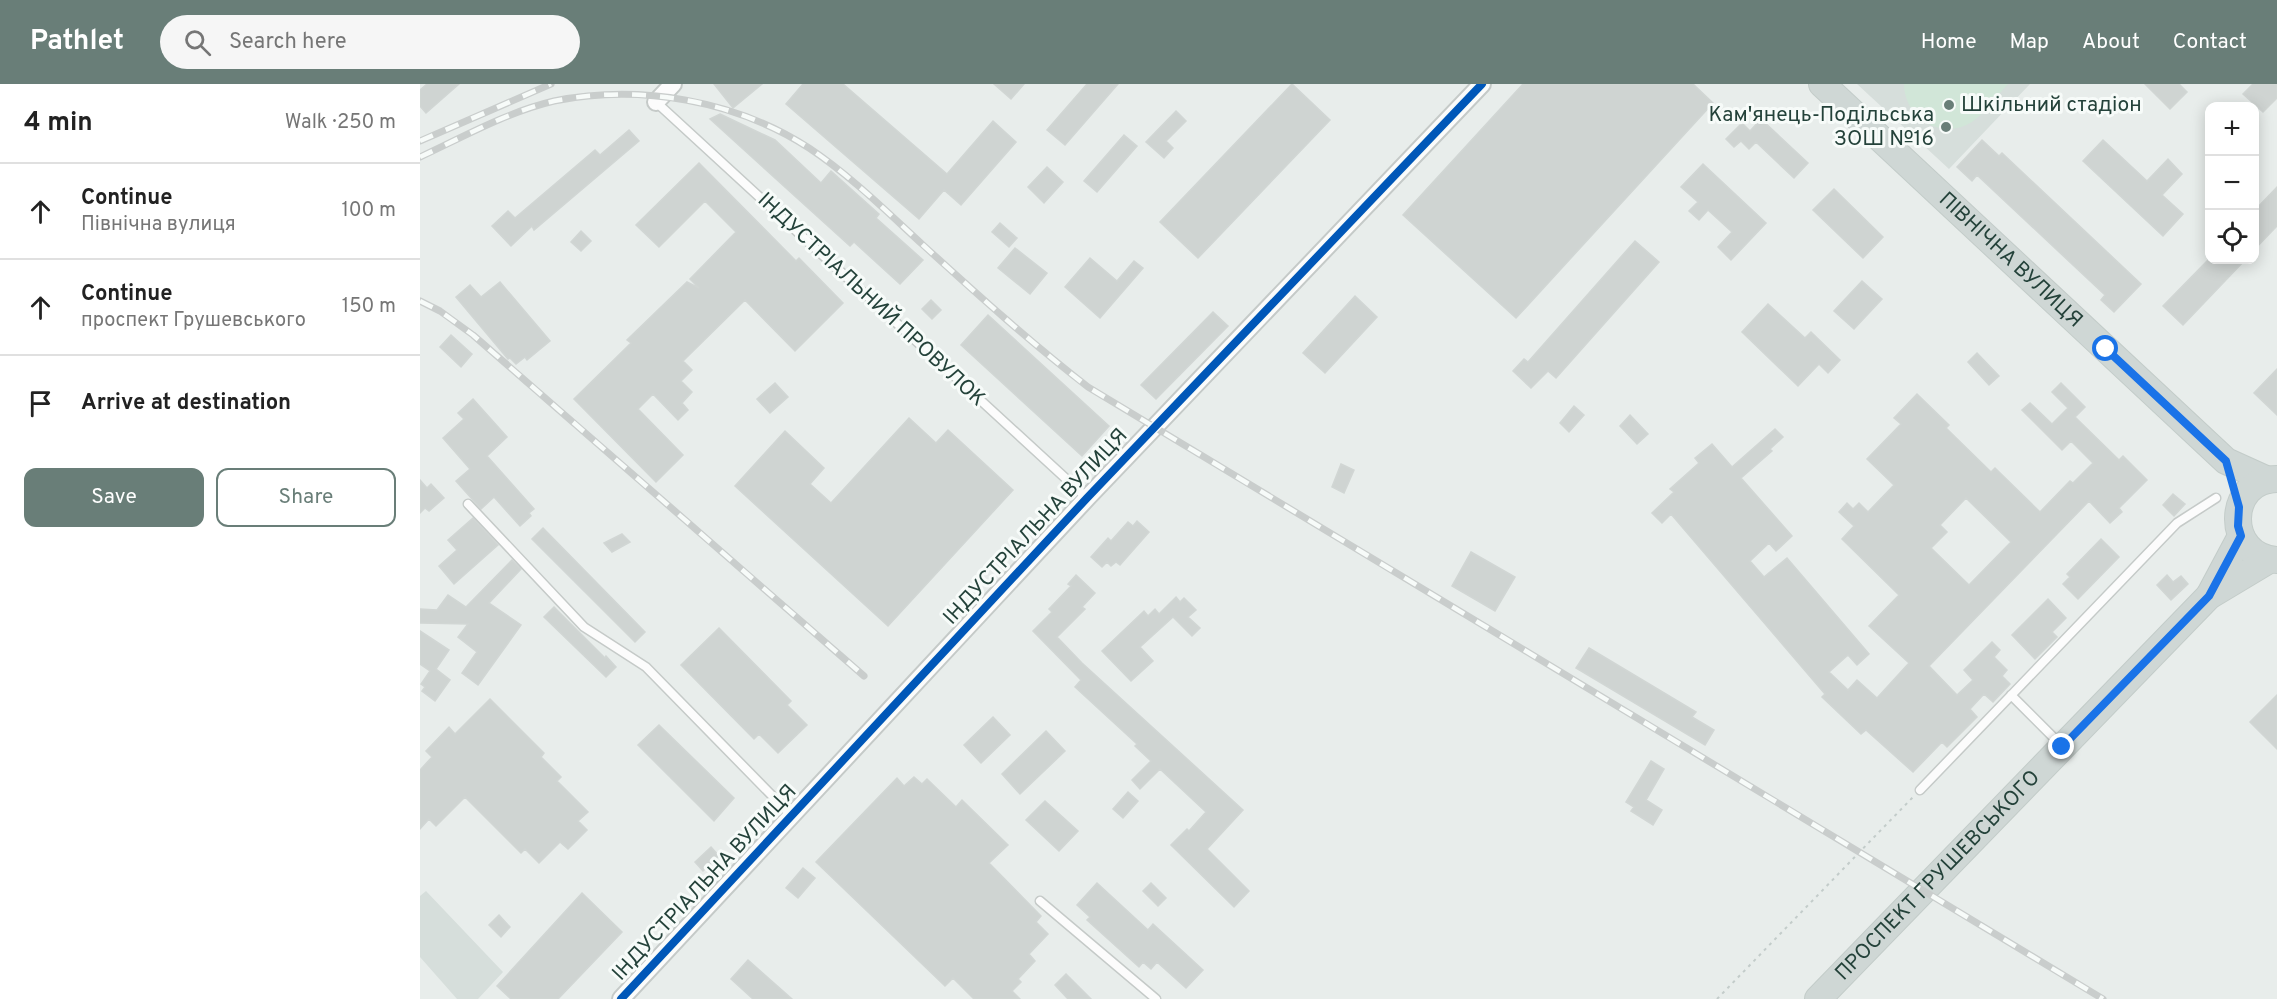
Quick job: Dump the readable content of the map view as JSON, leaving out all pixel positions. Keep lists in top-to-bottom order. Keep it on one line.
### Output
{"streets":{"main road":["ПІВНІЧНА ВУЛИЦЯ","ПРОСПЕКТ ГРУШЕВСЬКОГО"],"street":["ІНДУСТРІАЛЬНА ВУЛИЦЯ"],"lane":["ІНДУСТРІАЛЬНИЙ ПРОВУЛОК"]},"crossings":[["ІНДУСТРІАЛЬНИЙ ПРОВУЛОК","ІНДУСТРІАЛЬНА ВУЛИЦЯ"]],"places":["Шкільний стадіон","Кам'янець-Подільська ЗОШ №16"],"page":{"header":"Pathlet","search":"Search here","nav":["Home","Map","About","Contact"],"heading":["4 min","Walk · 250 m"],"map_buttons":["+","−"],"list":[["Continue","Північна вулиця","100 m"],["Continue","проспект Грушевського","150 m"],"Arrive at destination"],"buttons":["Save","Share"]}}
